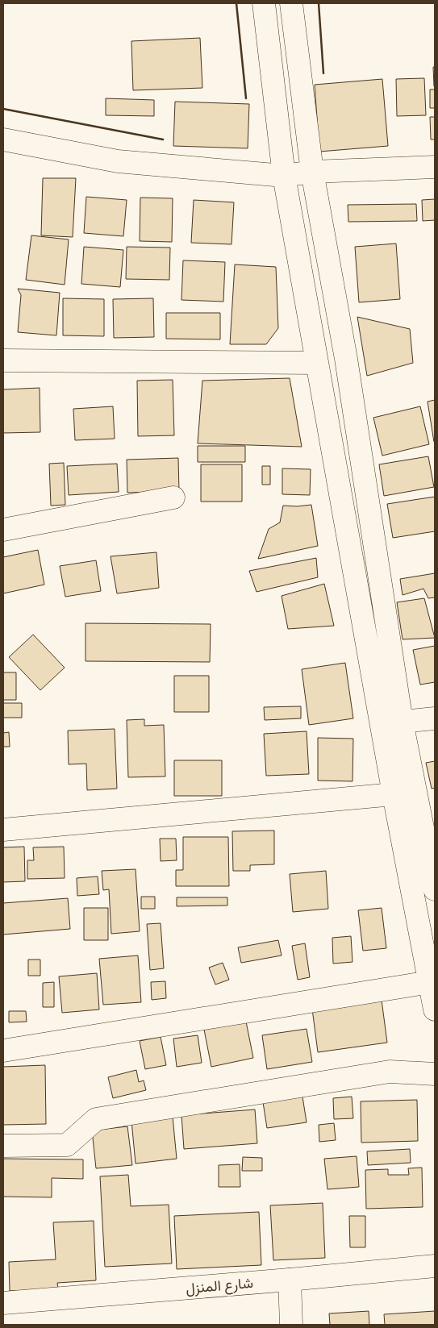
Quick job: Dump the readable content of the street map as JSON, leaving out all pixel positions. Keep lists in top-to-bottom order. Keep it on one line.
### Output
{"streets":{"street":["شارع المنزل"]}}
